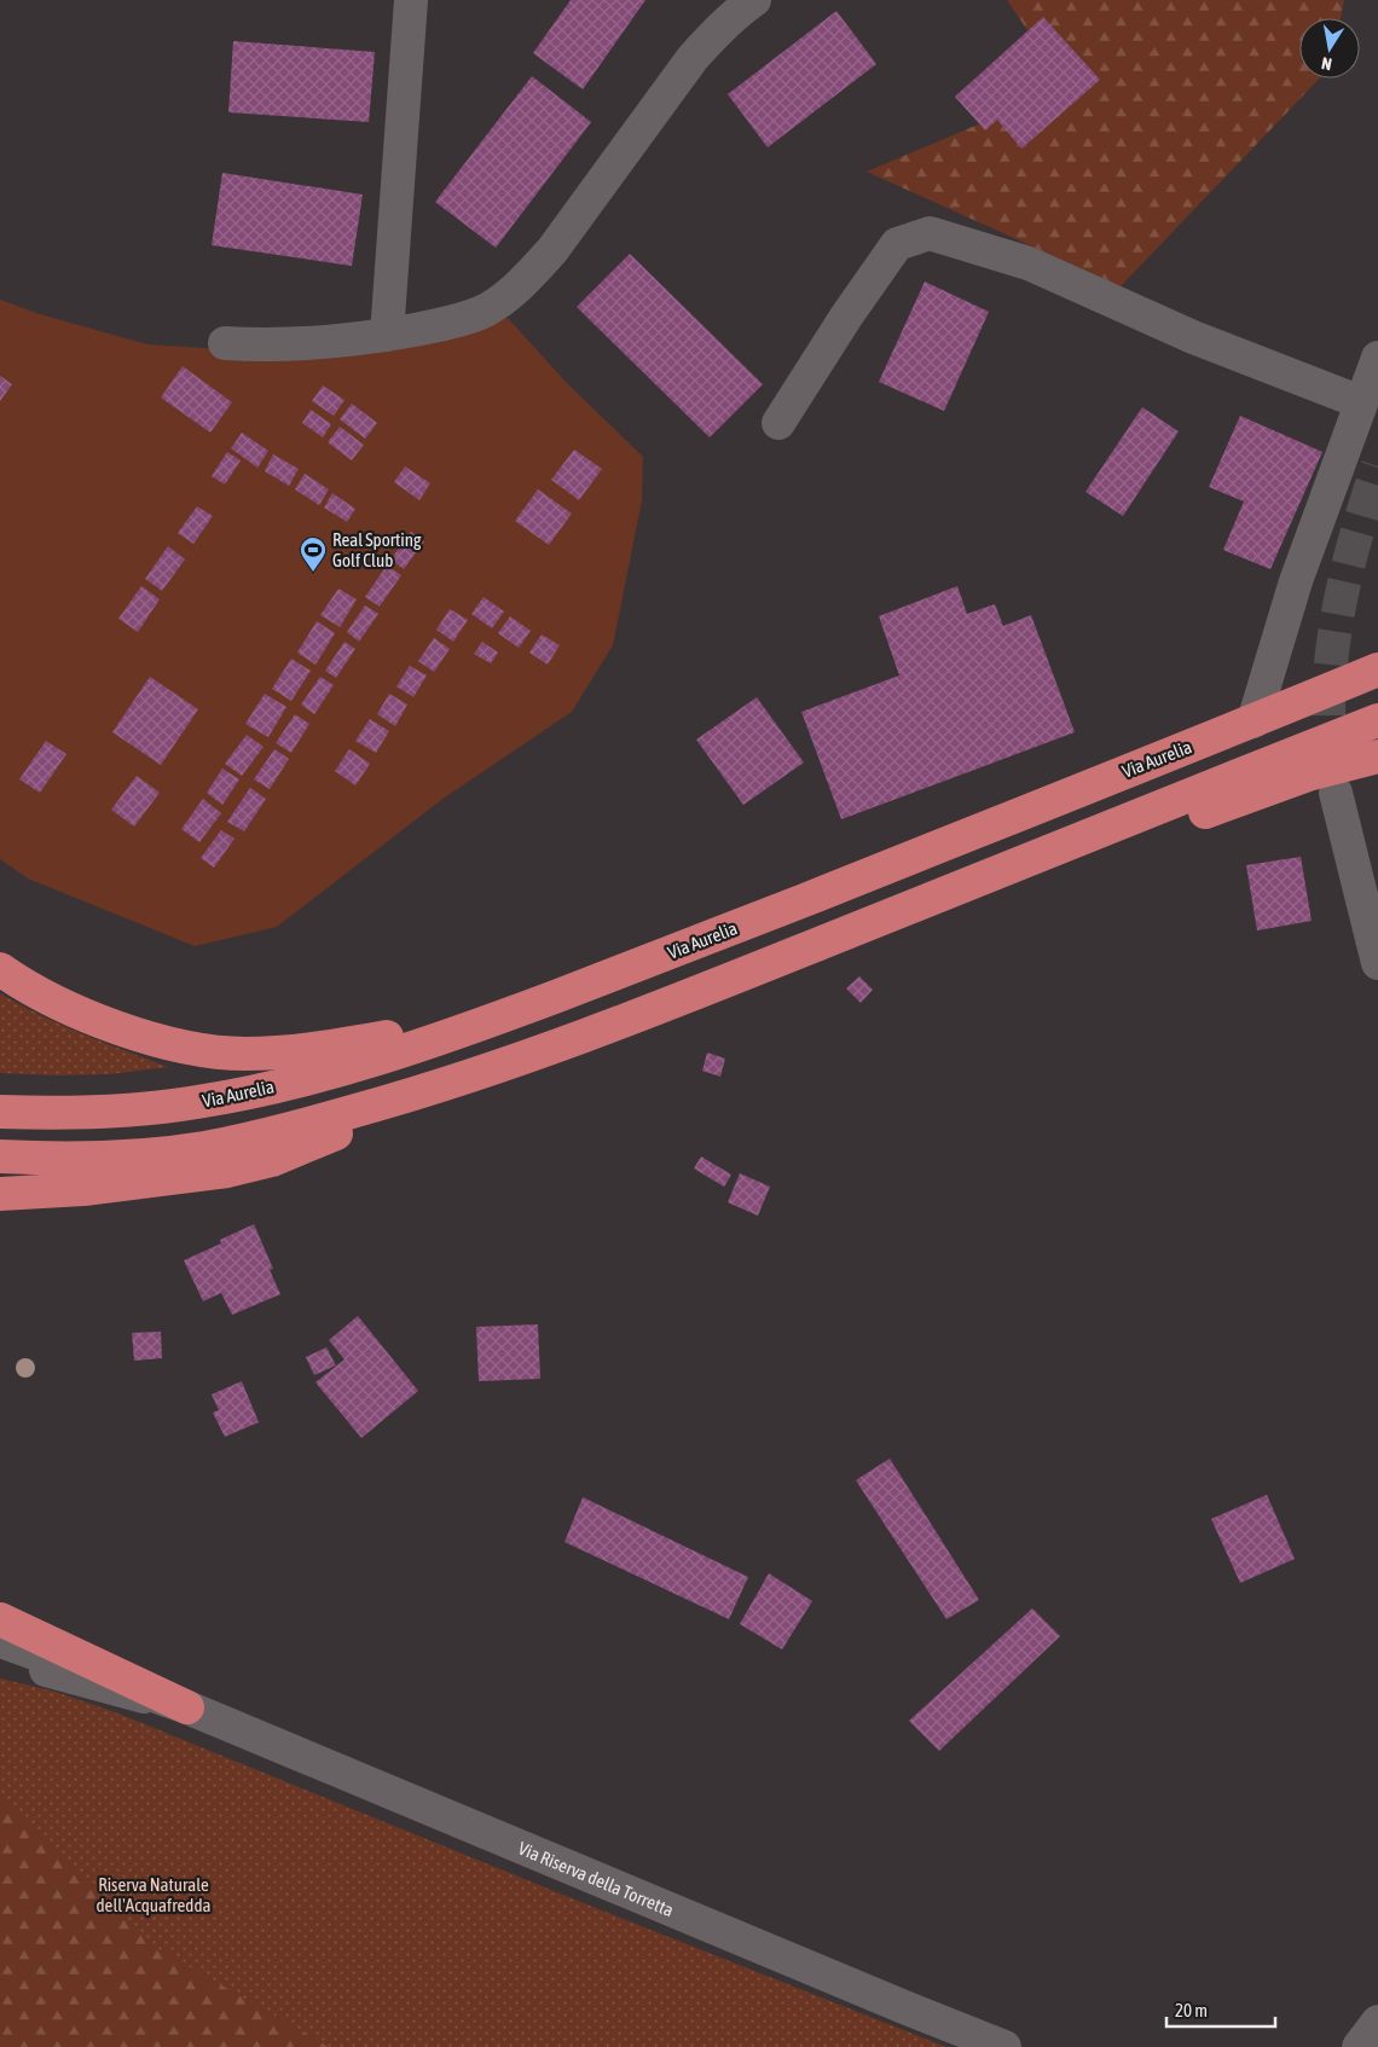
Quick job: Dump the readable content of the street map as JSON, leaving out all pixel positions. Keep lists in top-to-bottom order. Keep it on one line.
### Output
{"streets":{"highway":["Via Aurelia"],"street":["Via Riserva della Torretta"]},"parks":["Riserva Naturale dell'Acquafredda"],"places":{"sports":["Real Sporting Golf Club"]},"scale_bar":"20 m","north":"bottom"}
